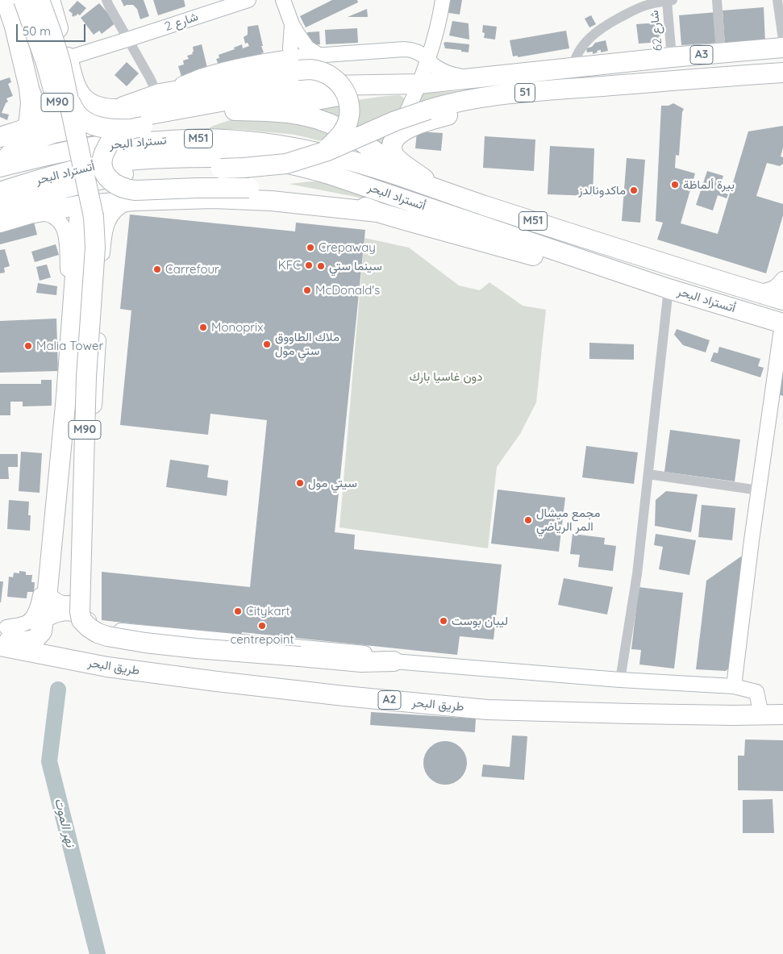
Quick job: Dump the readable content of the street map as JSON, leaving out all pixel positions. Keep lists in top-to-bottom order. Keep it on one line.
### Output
{"streets":{"highway":["A3","51","M90","M51","تستراد البحر","أتستراد البحر","طريق البحر","A2"],"street":["شارع 2","شارع 62"]},"crossings":[["شارع 62","A3"],["A3","51"],["تستراد البحر","أتستراد البحر"]],"water":["نهر الموت"],"parks":["دون غاسيا بارك"],"places":["بيرة ألماظة","ماكدونالدز","Crepaway","KFC","سينما ستي","Carrefour","McDonald's","Monoprix","ملاك الطاووق ستي مول","Malia Tower","سيتي مول","مجمع ميشال المر الرياضي","Citykart","ليبان بوست","centrepoint"],"scale_bar":"50 m"}
